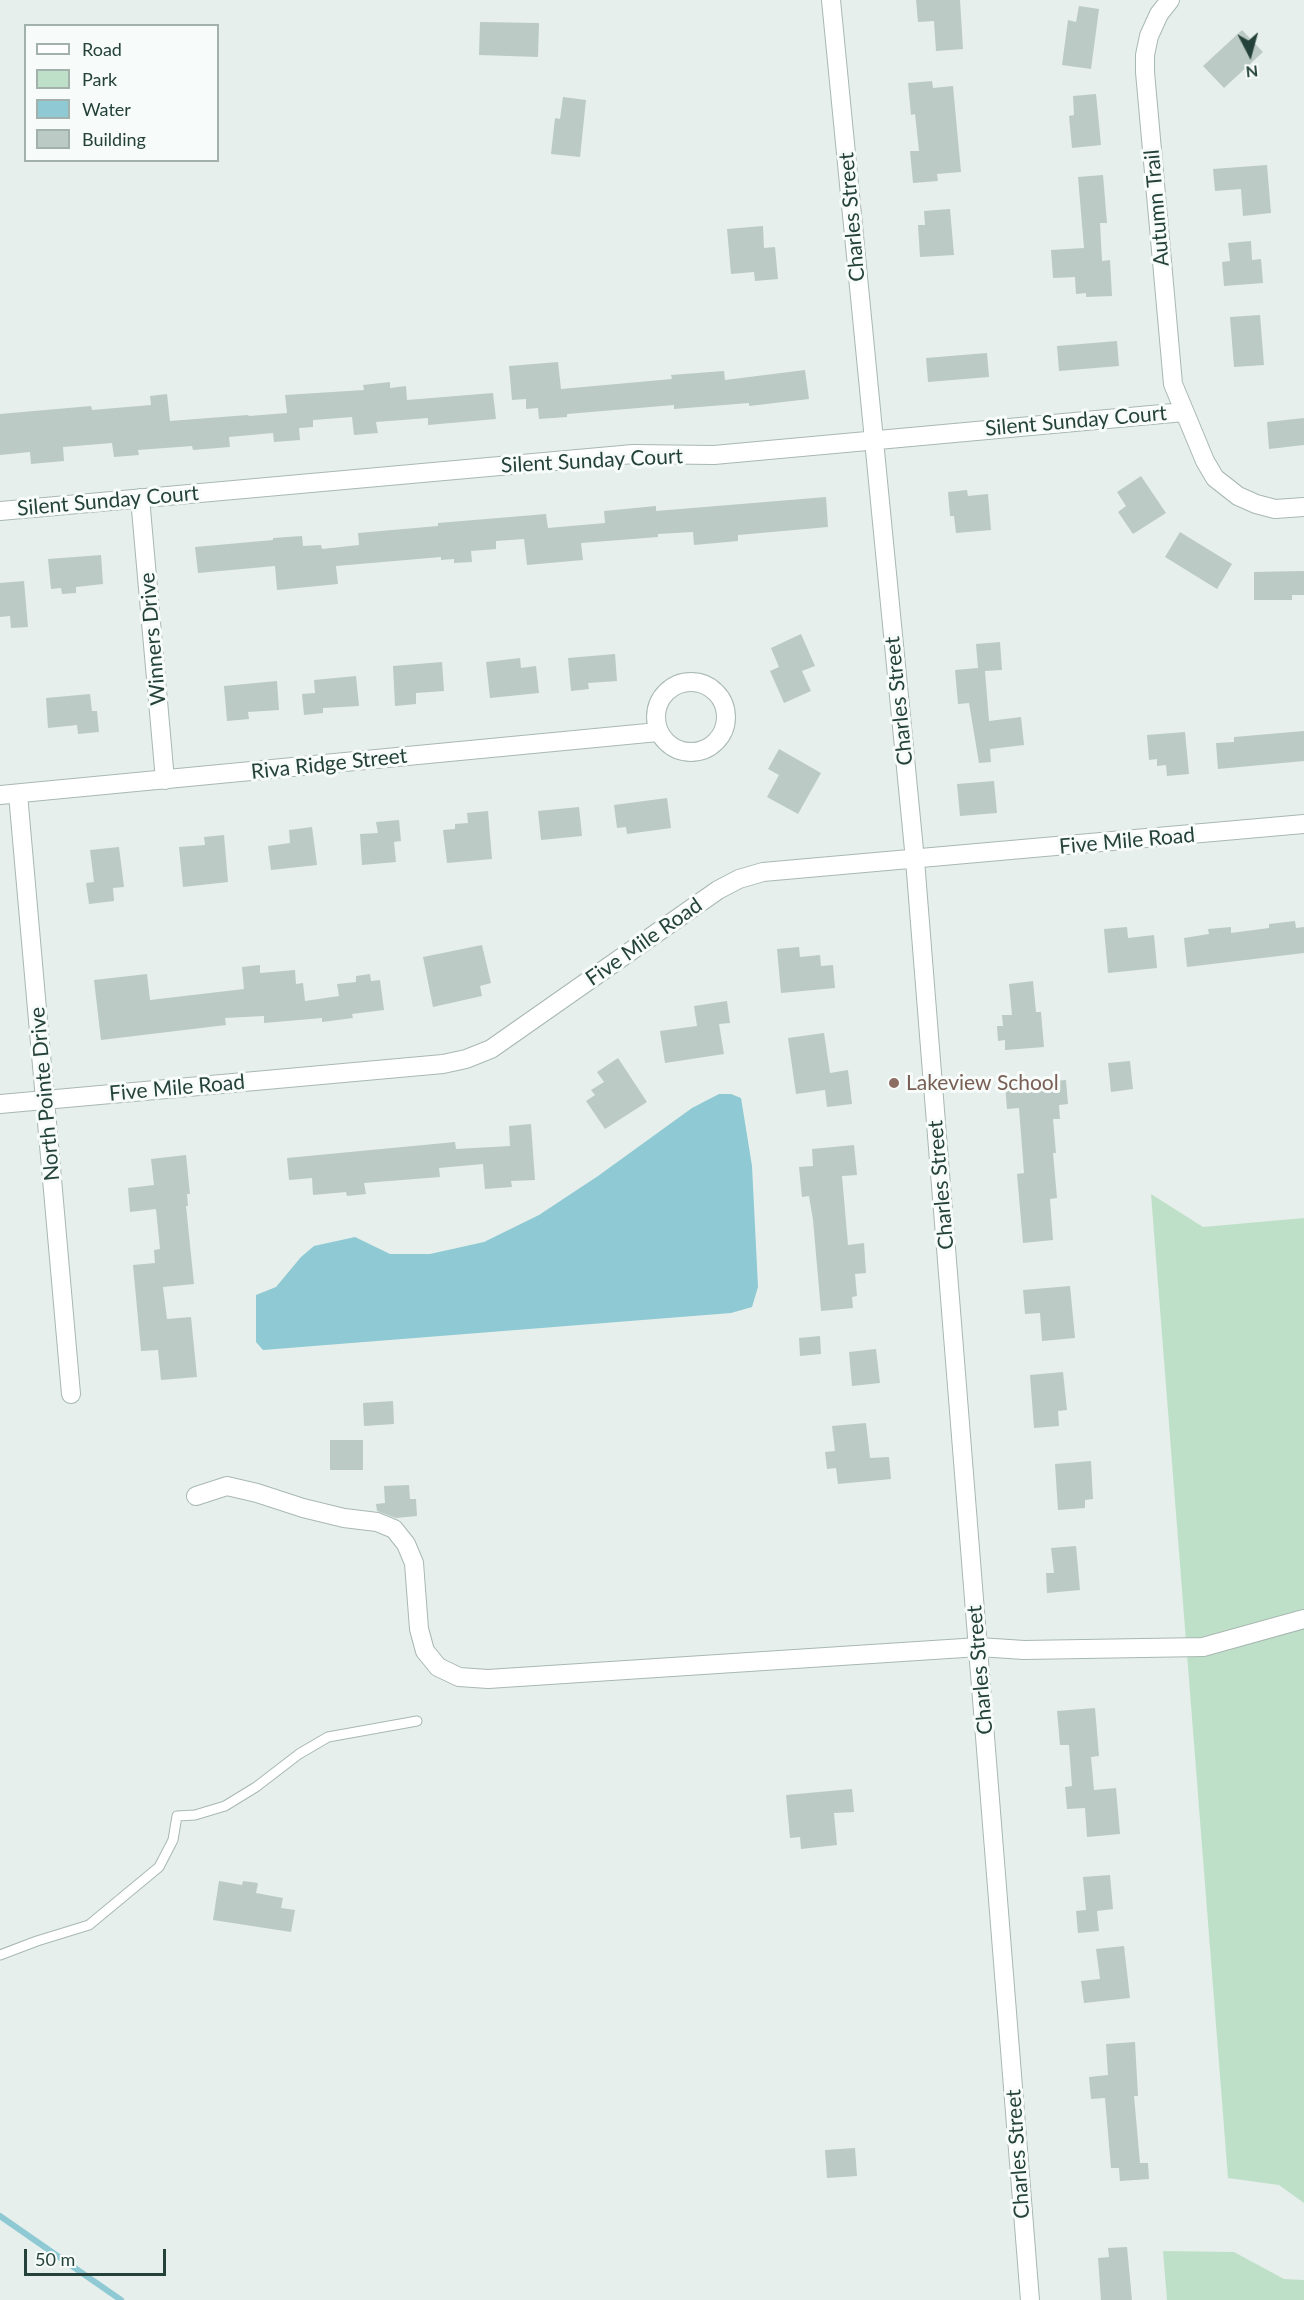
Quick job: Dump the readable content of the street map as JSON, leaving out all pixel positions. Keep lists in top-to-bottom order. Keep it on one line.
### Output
{"streets":{"street":["Autumn Trail","Charles Street","Silent Sunday Court","Winners Drive","Riva Ridge Street","Five Mile Road","North Pointe Drive"]},"crossings":[["Autumn Trail","Silent Sunday Court"],["Charles Street","Silent Sunday Court"],["Charles Street","Five Mile Road"],["Silent Sunday Court","Winners Drive"],["Winners Drive","Riva Ridge Street"],["Riva Ridge Street","North Pointe Drive"],["Five Mile Road","North Pointe Drive"]],"places":["Lakeview School"],"legend":["Road","Park","Water","Building"],"scale_bar":"50 m","north":"bottom"}
